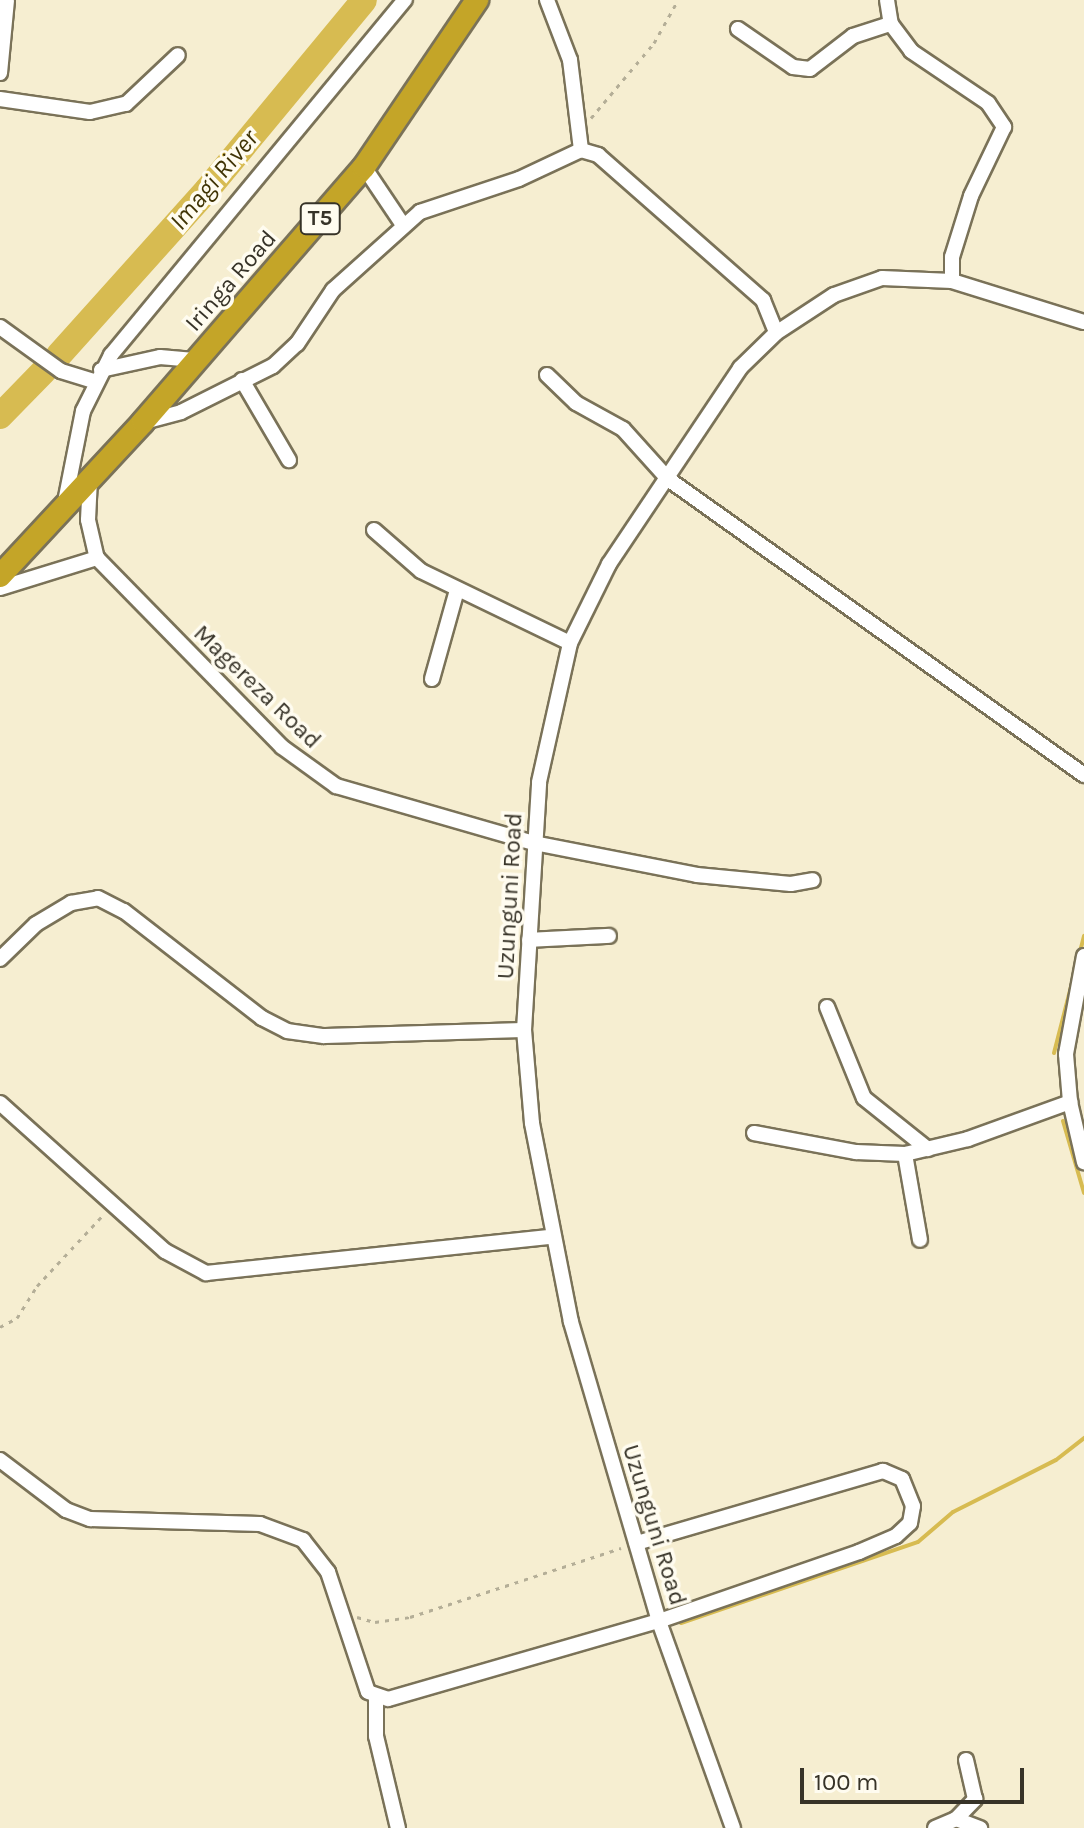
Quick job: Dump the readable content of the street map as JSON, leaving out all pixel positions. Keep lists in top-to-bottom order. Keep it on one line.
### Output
{"streets":{"highway":["T5","Iringa Road"],"street":["Magereza Road","Uzunguni Road"]},"crossings":[["Magereza Road","Uzunguni Road"]],"water":["Imagi River"],"scale_bar":"100 m"}
